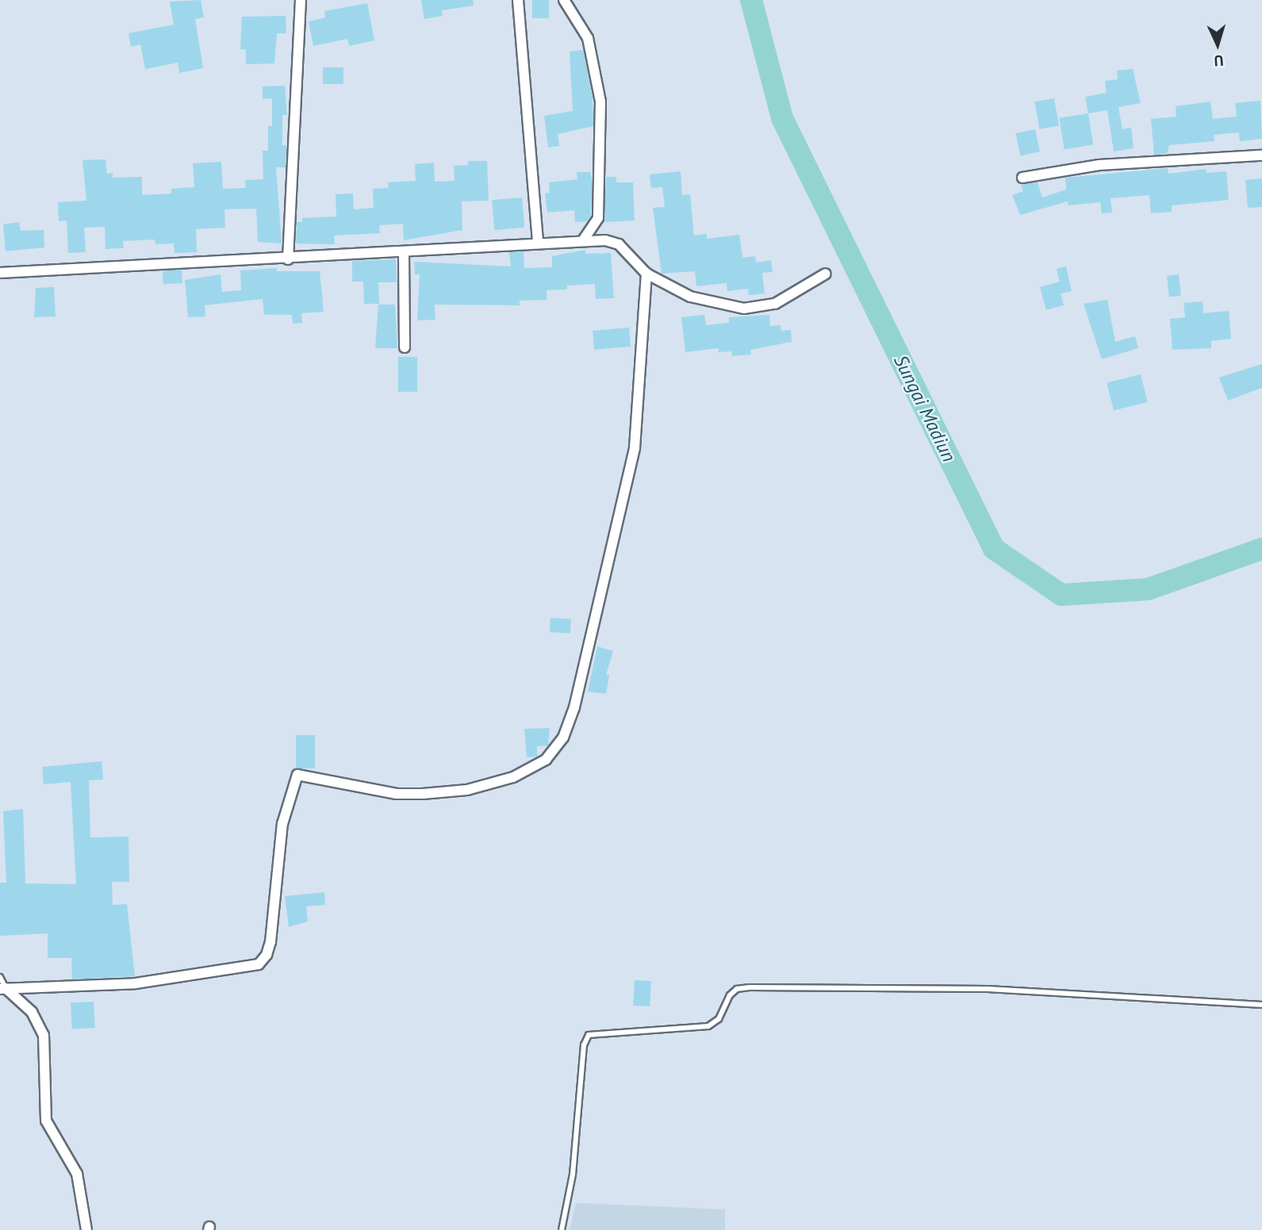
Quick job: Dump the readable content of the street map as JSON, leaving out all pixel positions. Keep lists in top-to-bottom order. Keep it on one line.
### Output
{"water":["Sungai Madiun"],"north":"bottom"}
